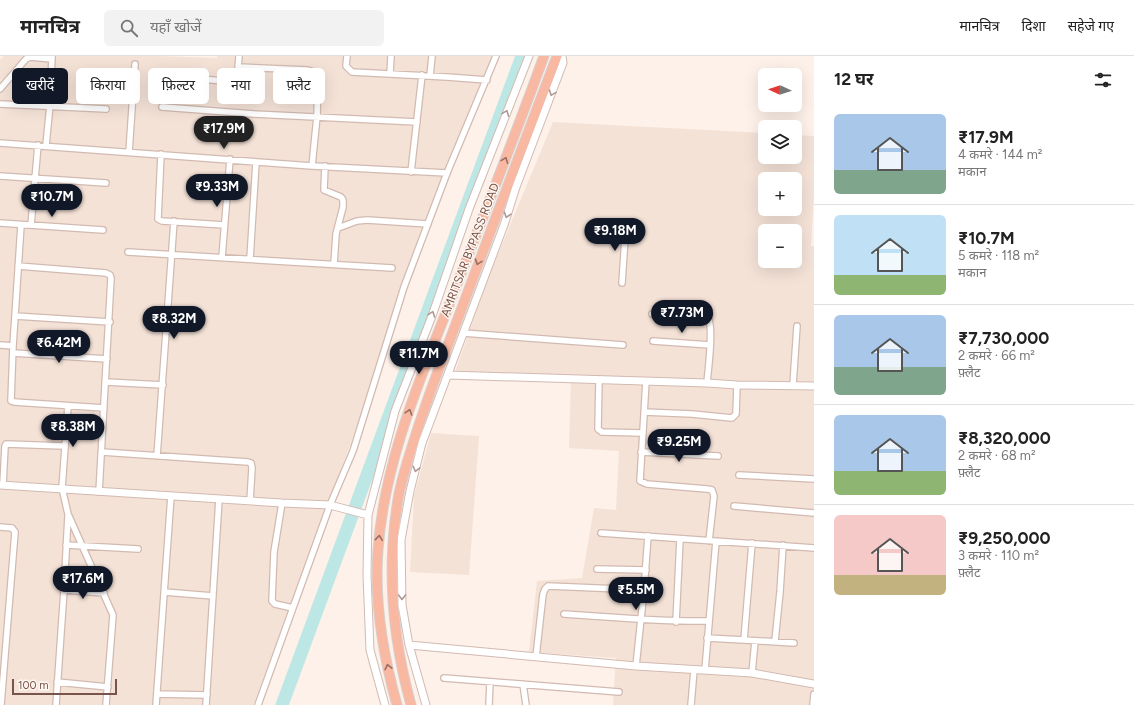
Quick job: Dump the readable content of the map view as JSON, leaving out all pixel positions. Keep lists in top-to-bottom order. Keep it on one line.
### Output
{"streets":{"highway":["AMRITSAR BYPASS ROAD"]},"scale_bar":"100 m","north":"left","page":{"header":"मानचित्र","search":"यहाँ खोजें","nav":["मानचित्र","दिशा","सहेजे गए"],"heading":"12 घर","map_buttons":["+","−"],"chip":["खरीदें","किराया","फ़िल्टर","नया","फ़्लैट"],"list":[{"name":"₹17.9M","note":"4 कमरे · 144 m² · मकान"},{"name":"₹10.7M","note":"5 कमरे · 118 m² · मकान"},{"name":"₹7,730,000","note":"2 कमरे · 66 m² · फ़्लैट"},{"name":"₹8,320,000","note":"2 कमरे · 68 m² · फ़्लैट"},{"name":"₹9,250,000","note":"3 कमरे · 110 m² · फ़्लैट"}],"price":["₹17.9M","₹9.33M","₹10.7M","₹9.18M","₹7.73M","₹8.32M","₹6.42M","₹11.7M","₹8.38M","₹9.25M","₹17.6M","₹5.5M"],"scale":"100 m"}}
